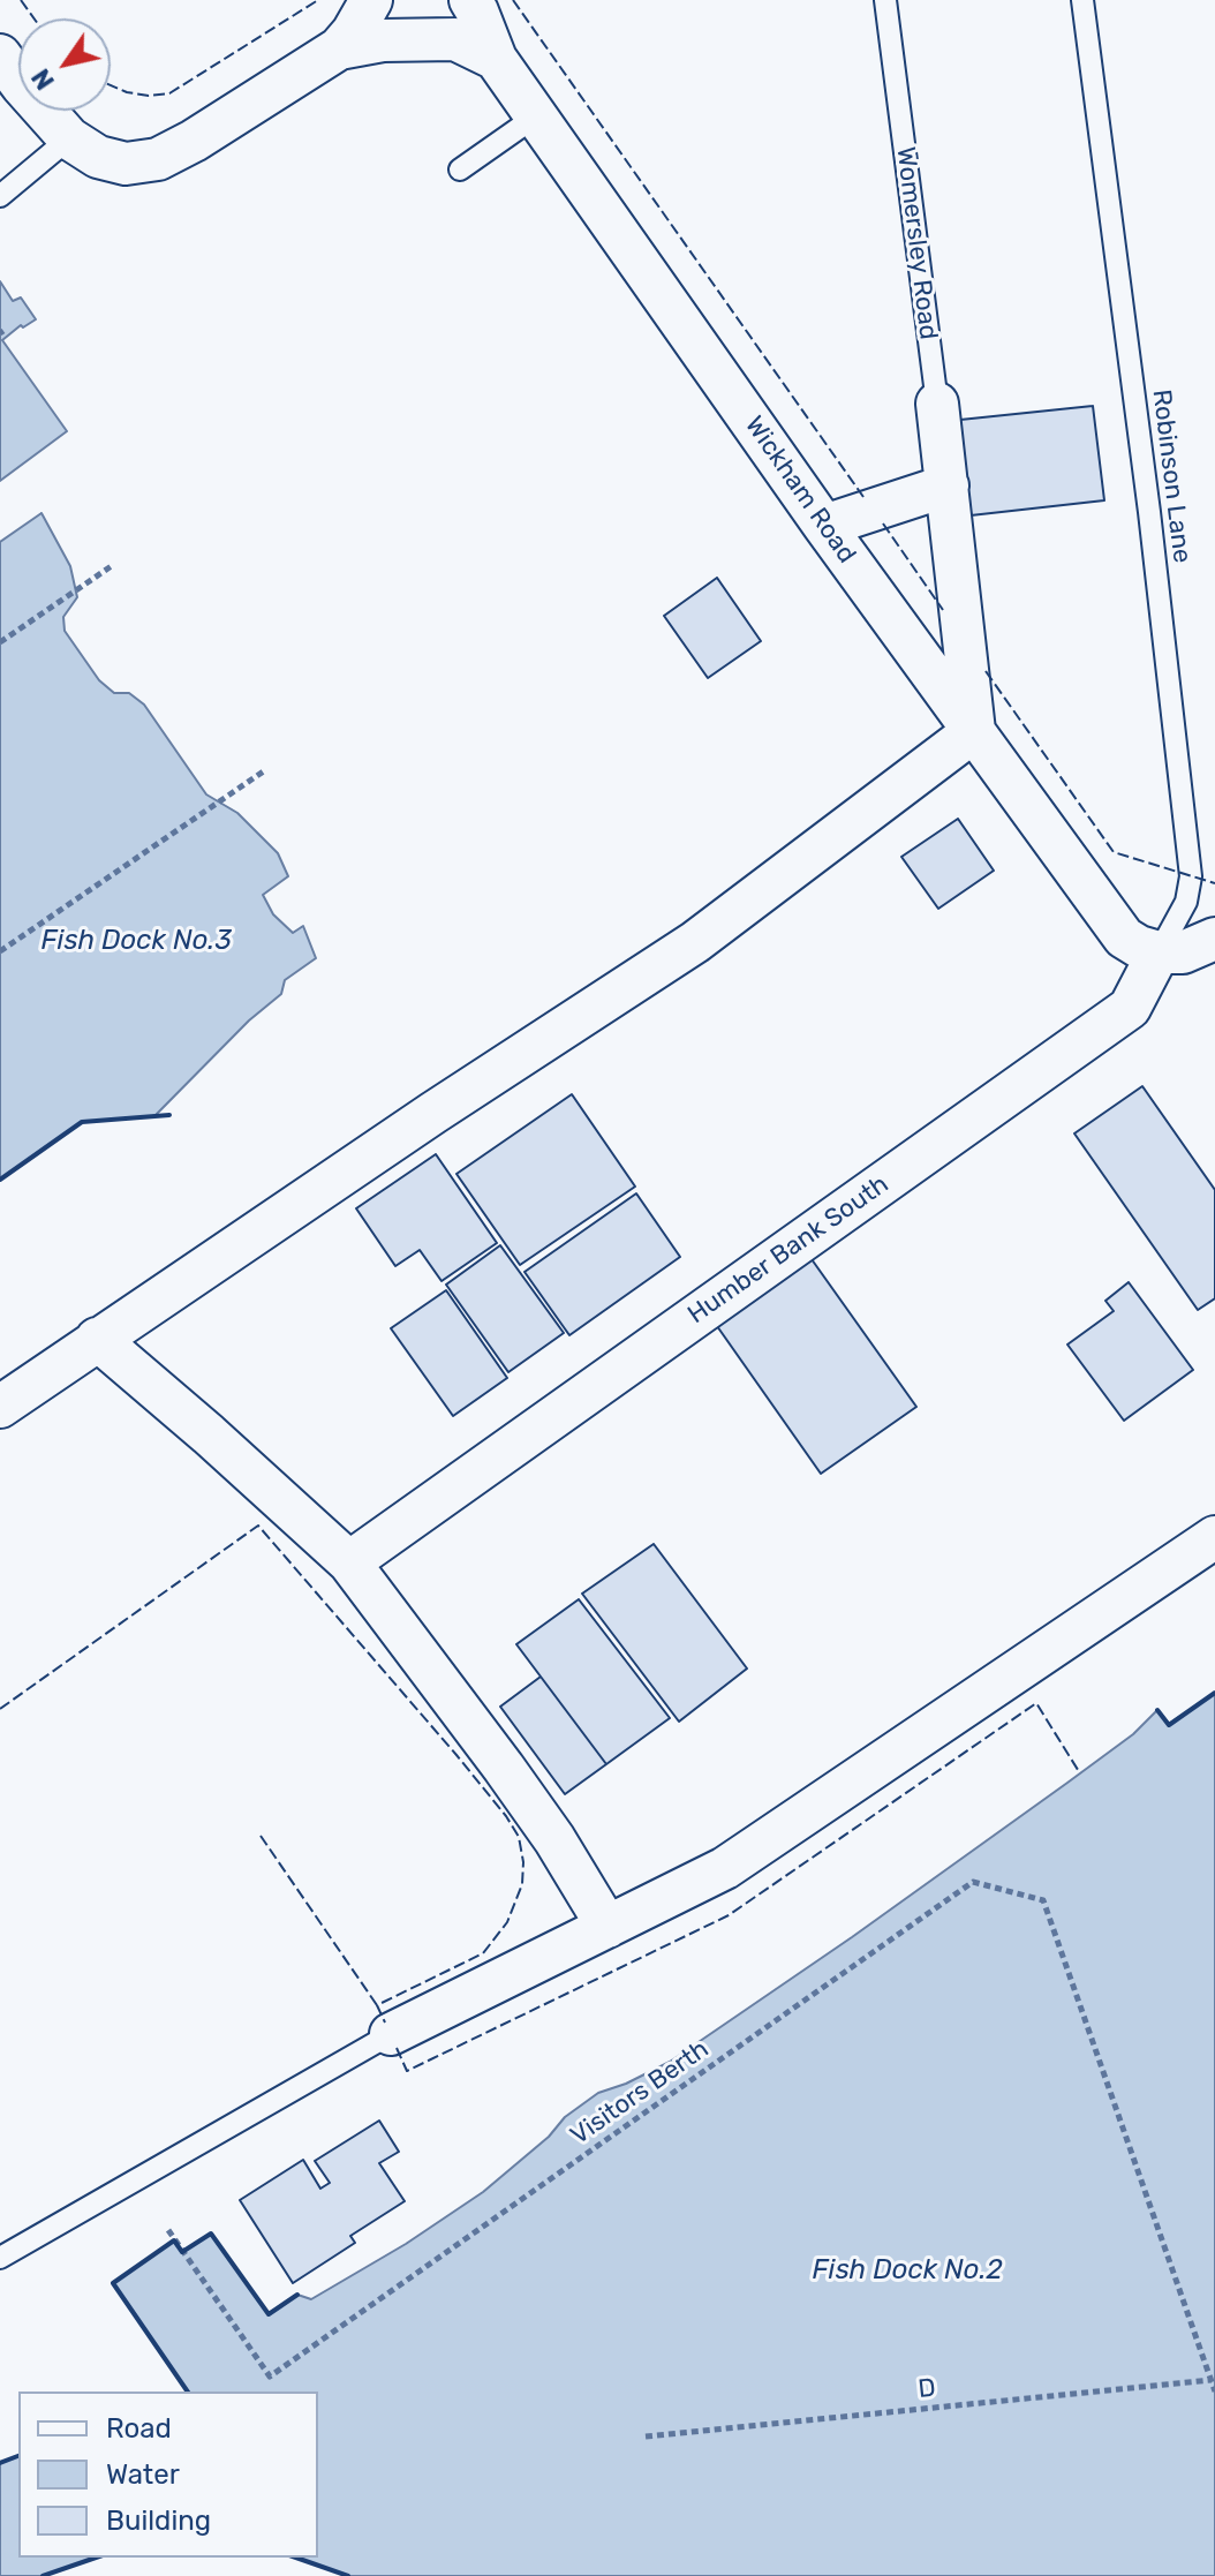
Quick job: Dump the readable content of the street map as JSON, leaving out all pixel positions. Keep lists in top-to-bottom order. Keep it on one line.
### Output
{"streets":{"street":["Womersley Road","Wickham Road","Humber Bank South"],"lane":["Robinson Lane"],"path":["Visitors Berth","D"]},"crossings":[["Womersley Road","Wickham Road"],["Robinson Lane","Wickham Road"],["Robinson Lane","Humber Bank South"],["Wickham Road","Humber Bank South"],["Visitors Berth","D"]],"water":["Fish Dock No.3","Fish Dock No.2"],"legend":["Road","Water","Building"],"north":"bottom left"}
